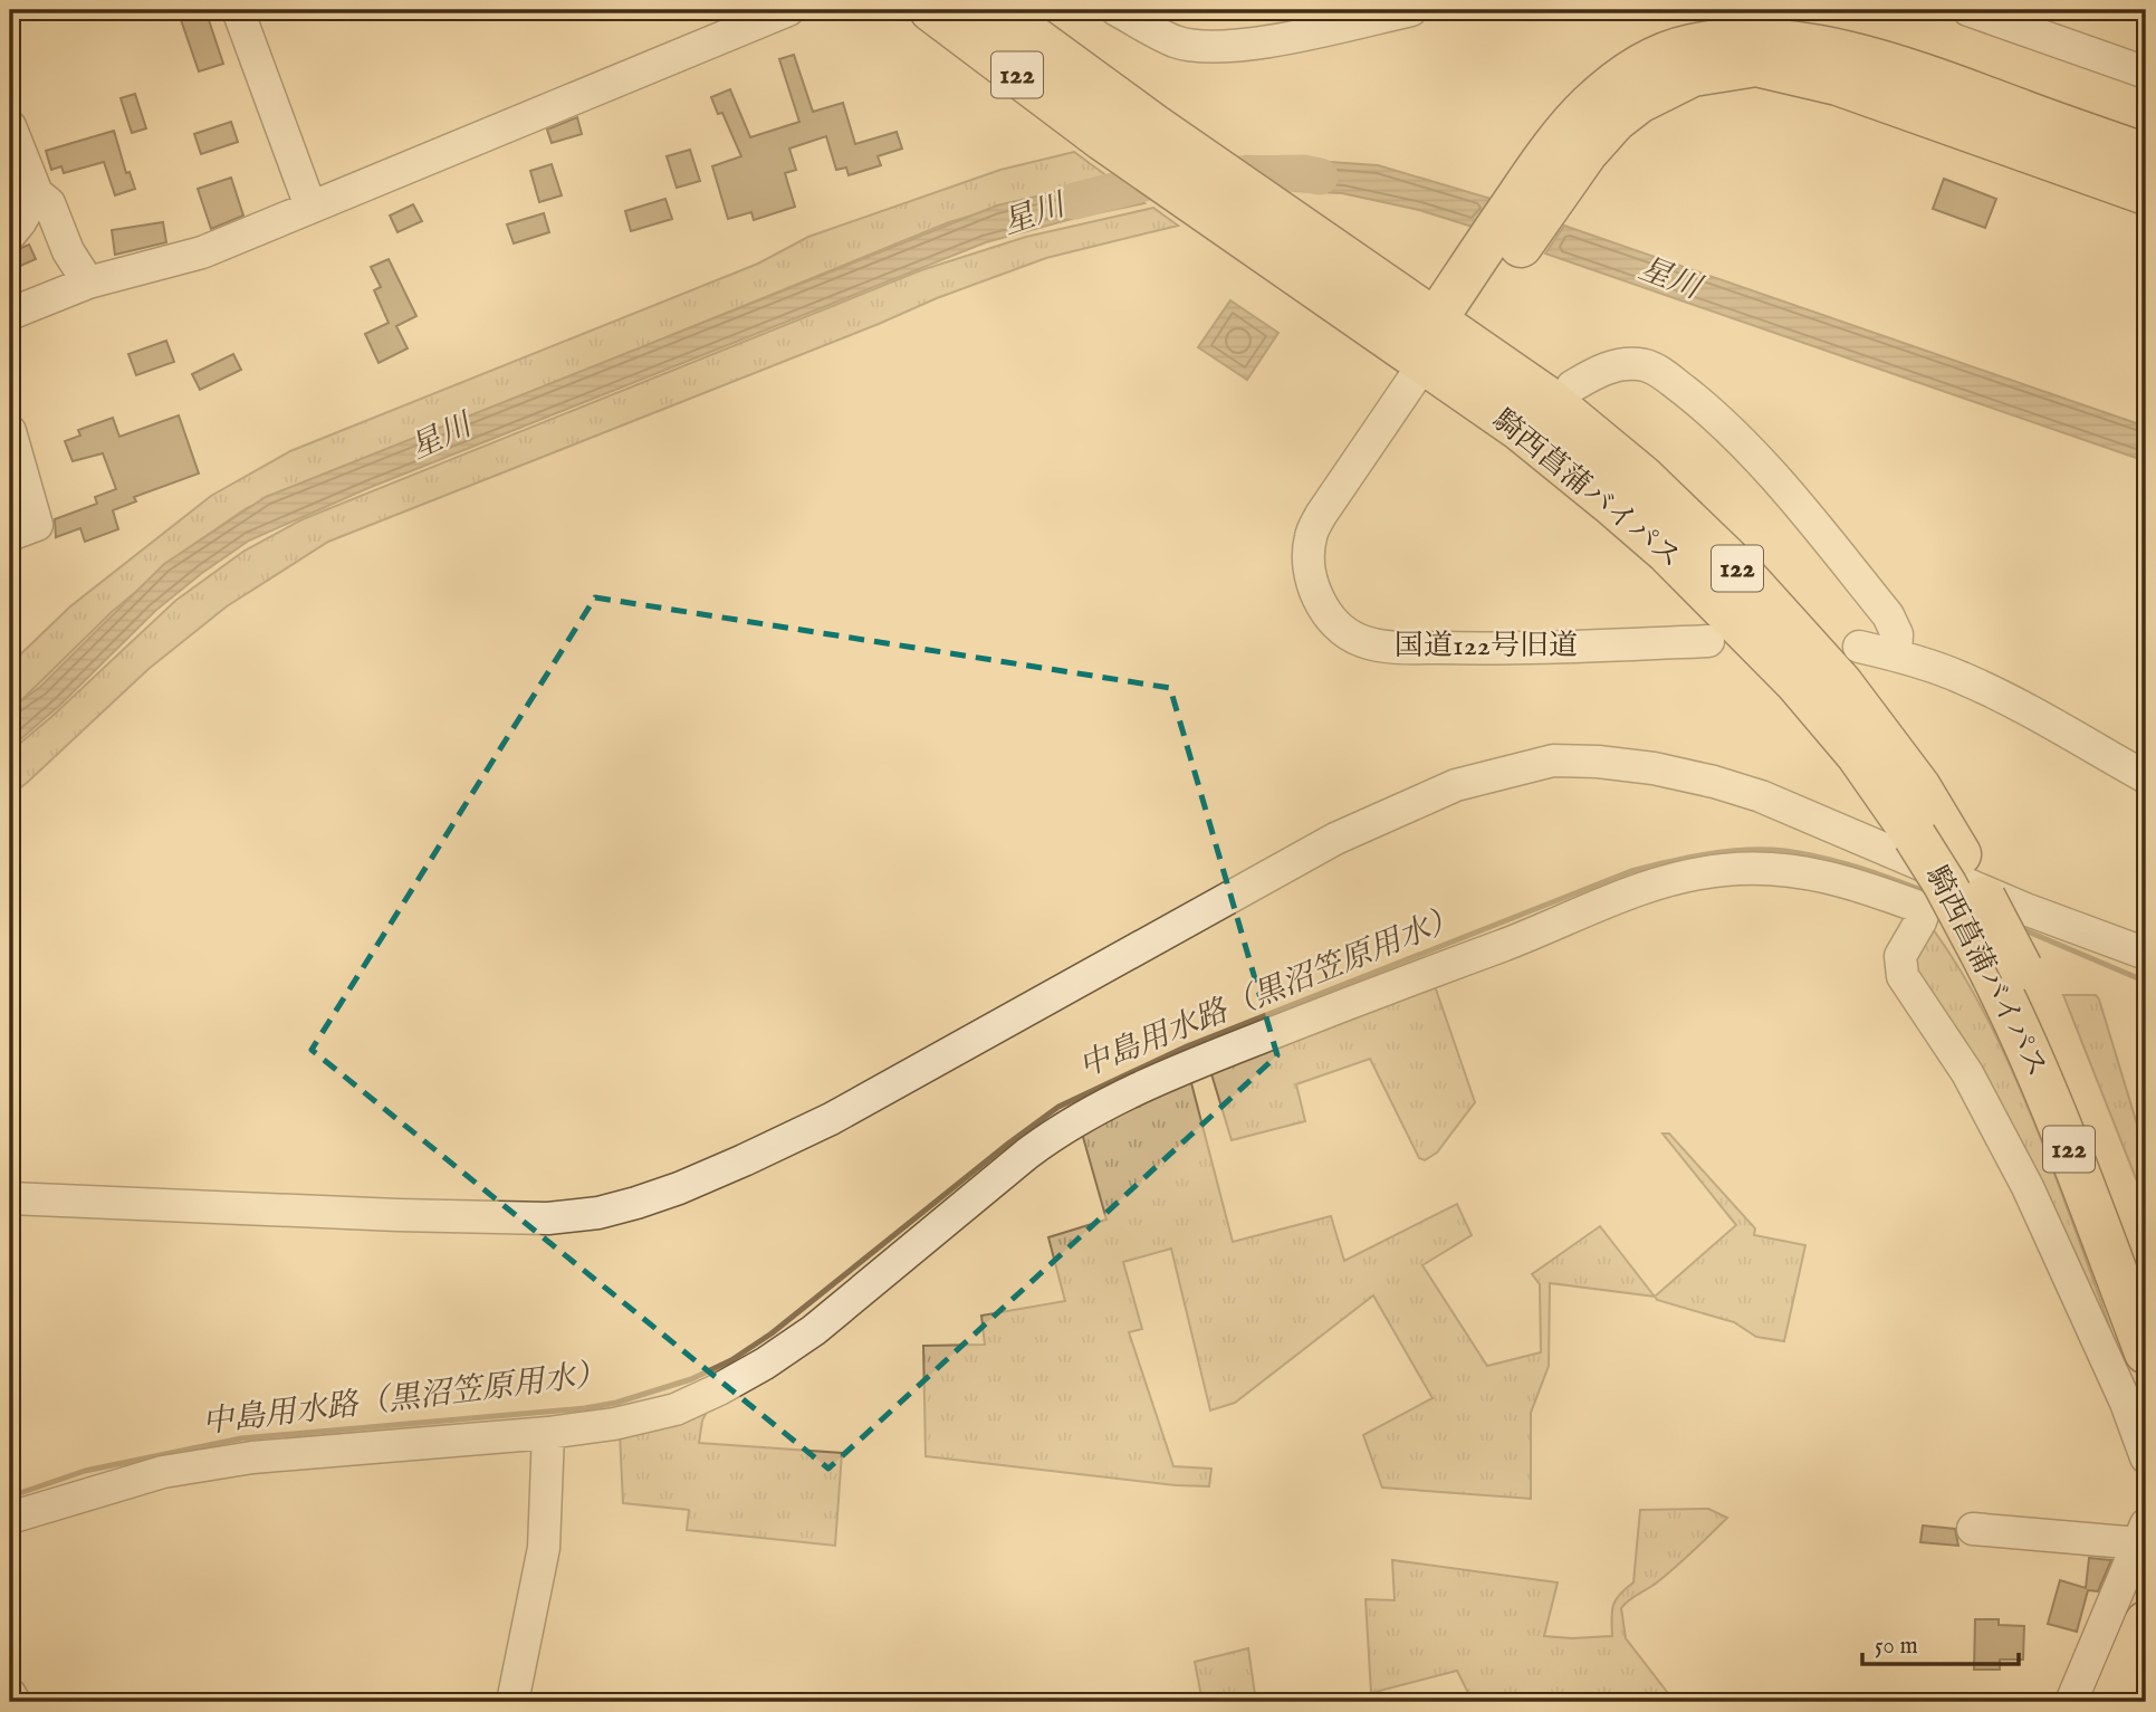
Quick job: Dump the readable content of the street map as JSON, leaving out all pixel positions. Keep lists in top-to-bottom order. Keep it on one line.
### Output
{"streets":{"highway":["122","騎西菖蒲バイパス"],"street":["国道122号旧道"]},"crossings":[["騎西菖蒲バイパス","国道122号旧道"]],"water":["星川","中島用水路（黒沼笠原用水）"],"scale_bar":"50 m"}
